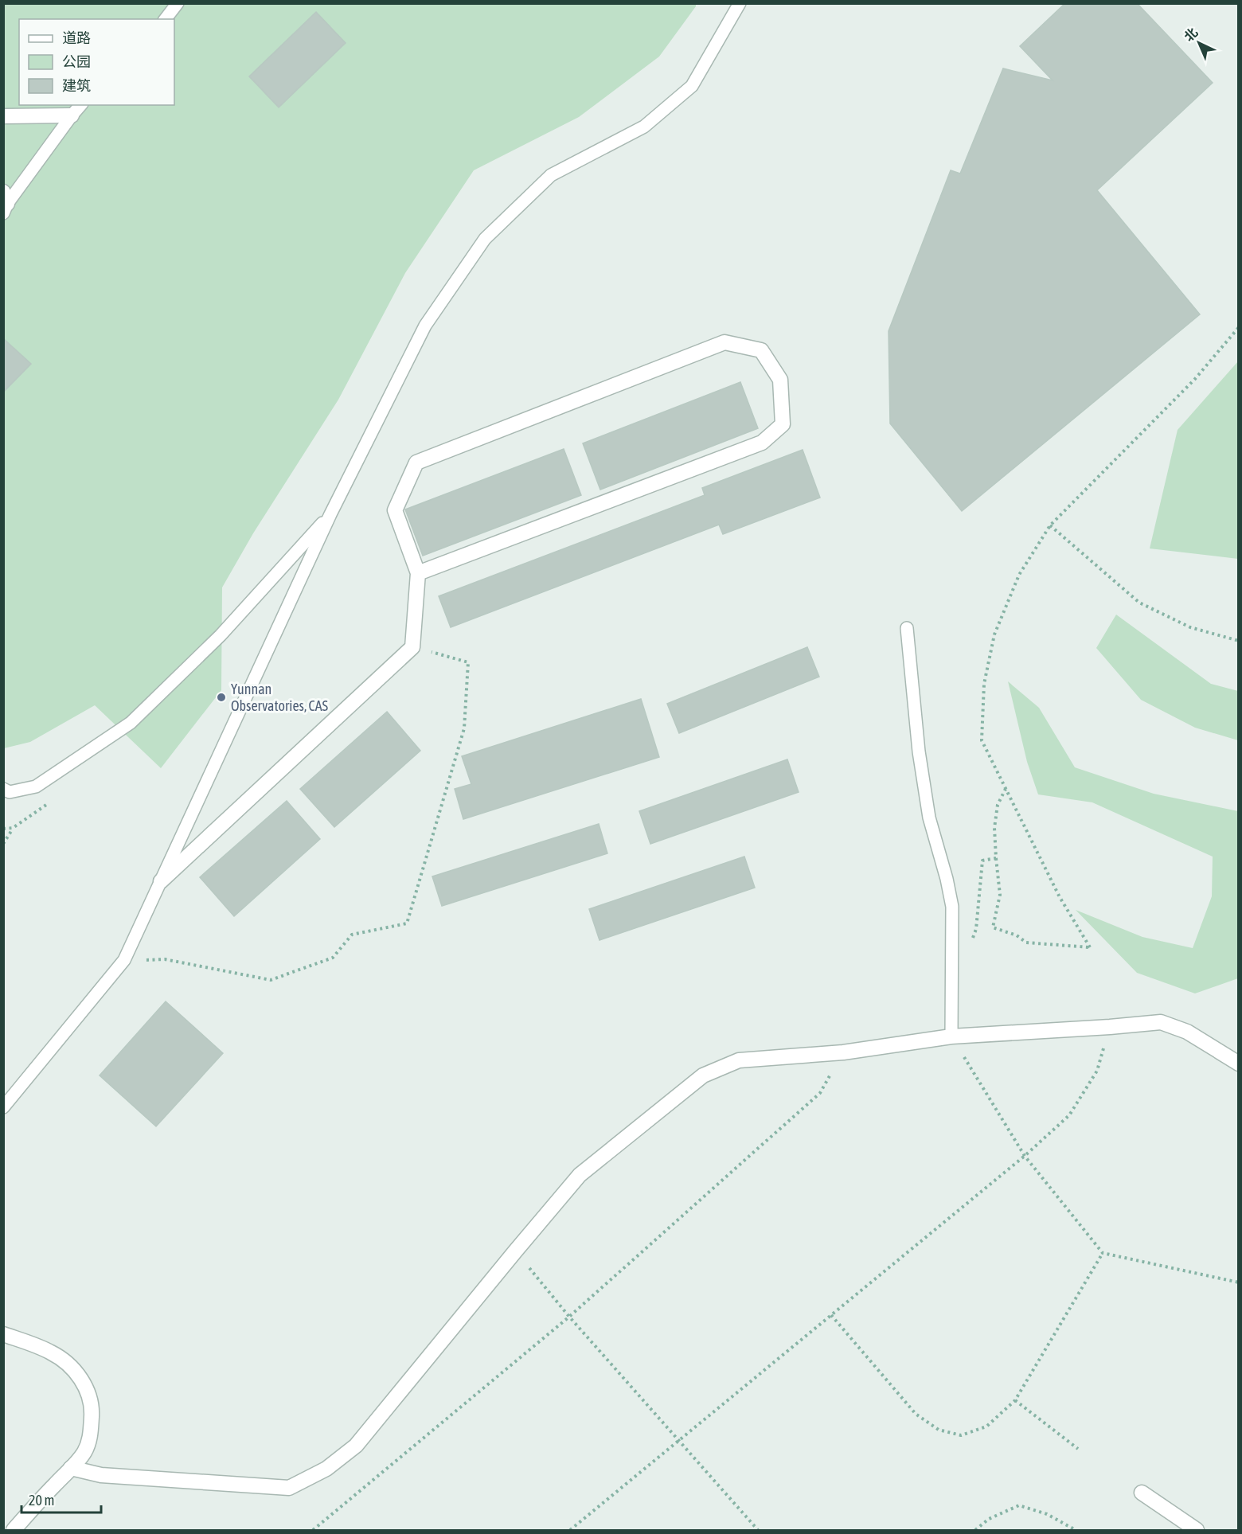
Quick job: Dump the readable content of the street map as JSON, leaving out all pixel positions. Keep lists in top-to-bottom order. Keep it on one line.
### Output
{"places":["Yunnan Observatories, CAS"],"legend":["道路","公园","建筑"],"scale_bar":"20 m","north":"top left"}
